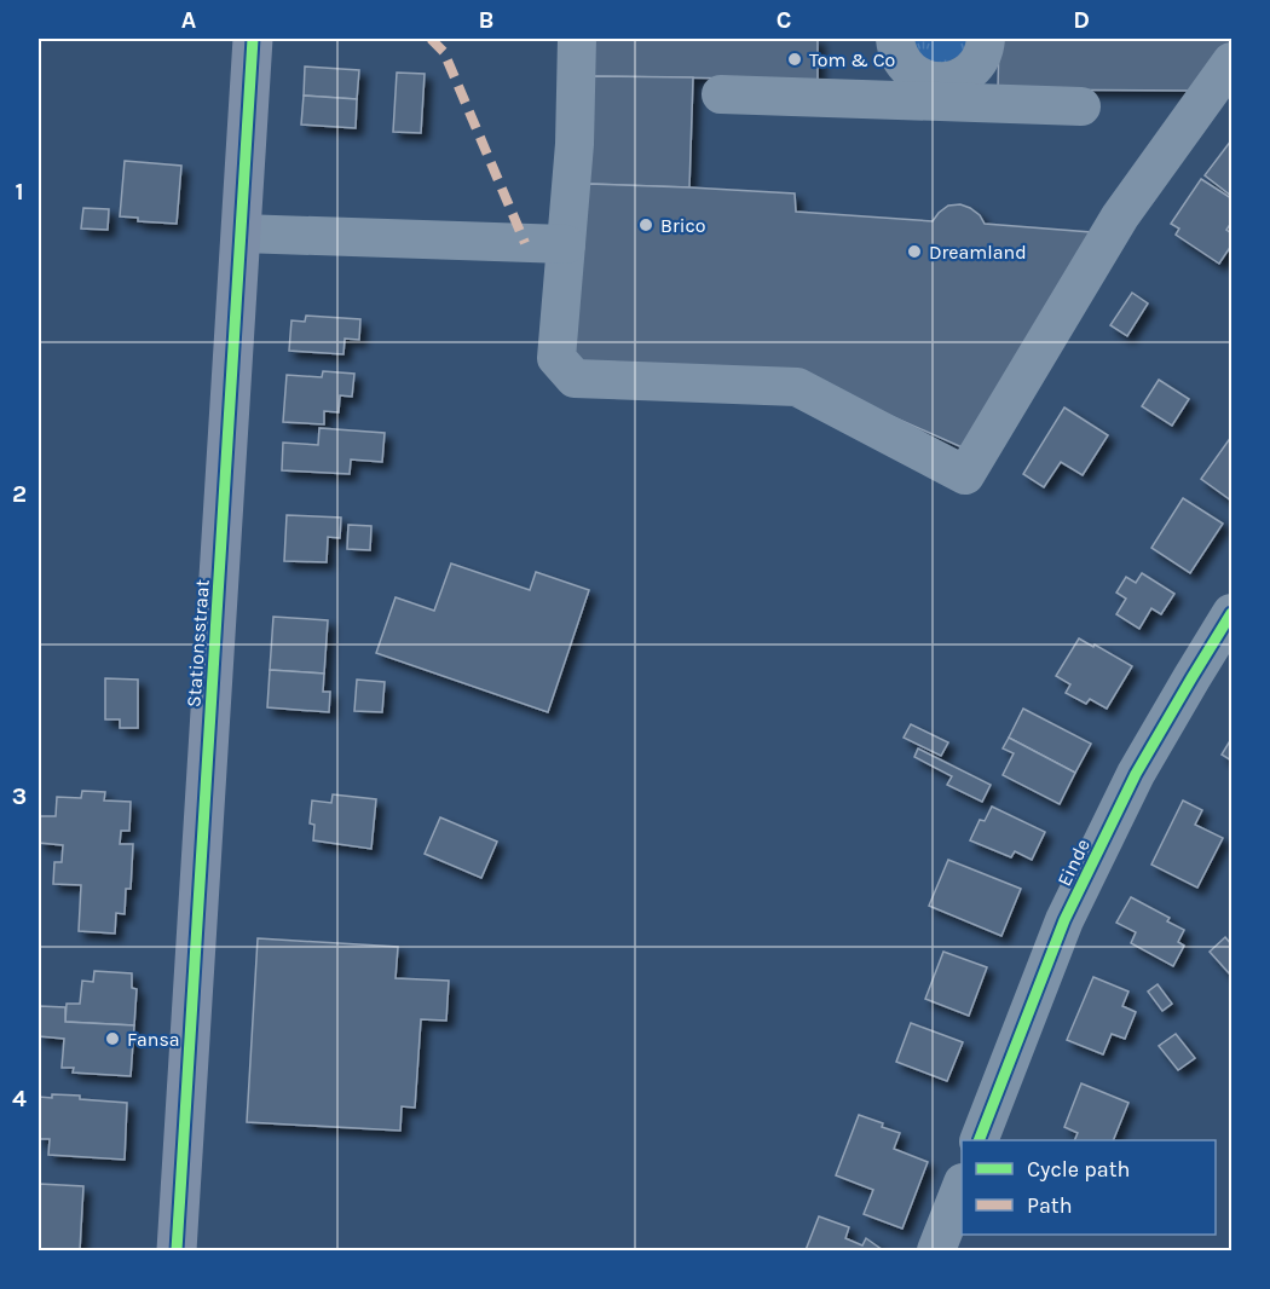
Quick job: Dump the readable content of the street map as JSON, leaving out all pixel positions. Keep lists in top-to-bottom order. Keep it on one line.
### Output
{"streets":{"main road":["Stationsstraat"],"street":["Einde"]},"places":["Tom & Co","Brico","Dreamland","Fansa"],"legend":["Cycle path","Path"],"grid":{"columns":["A","B","C","D"],"rows":["1","2","3","4"]}}
